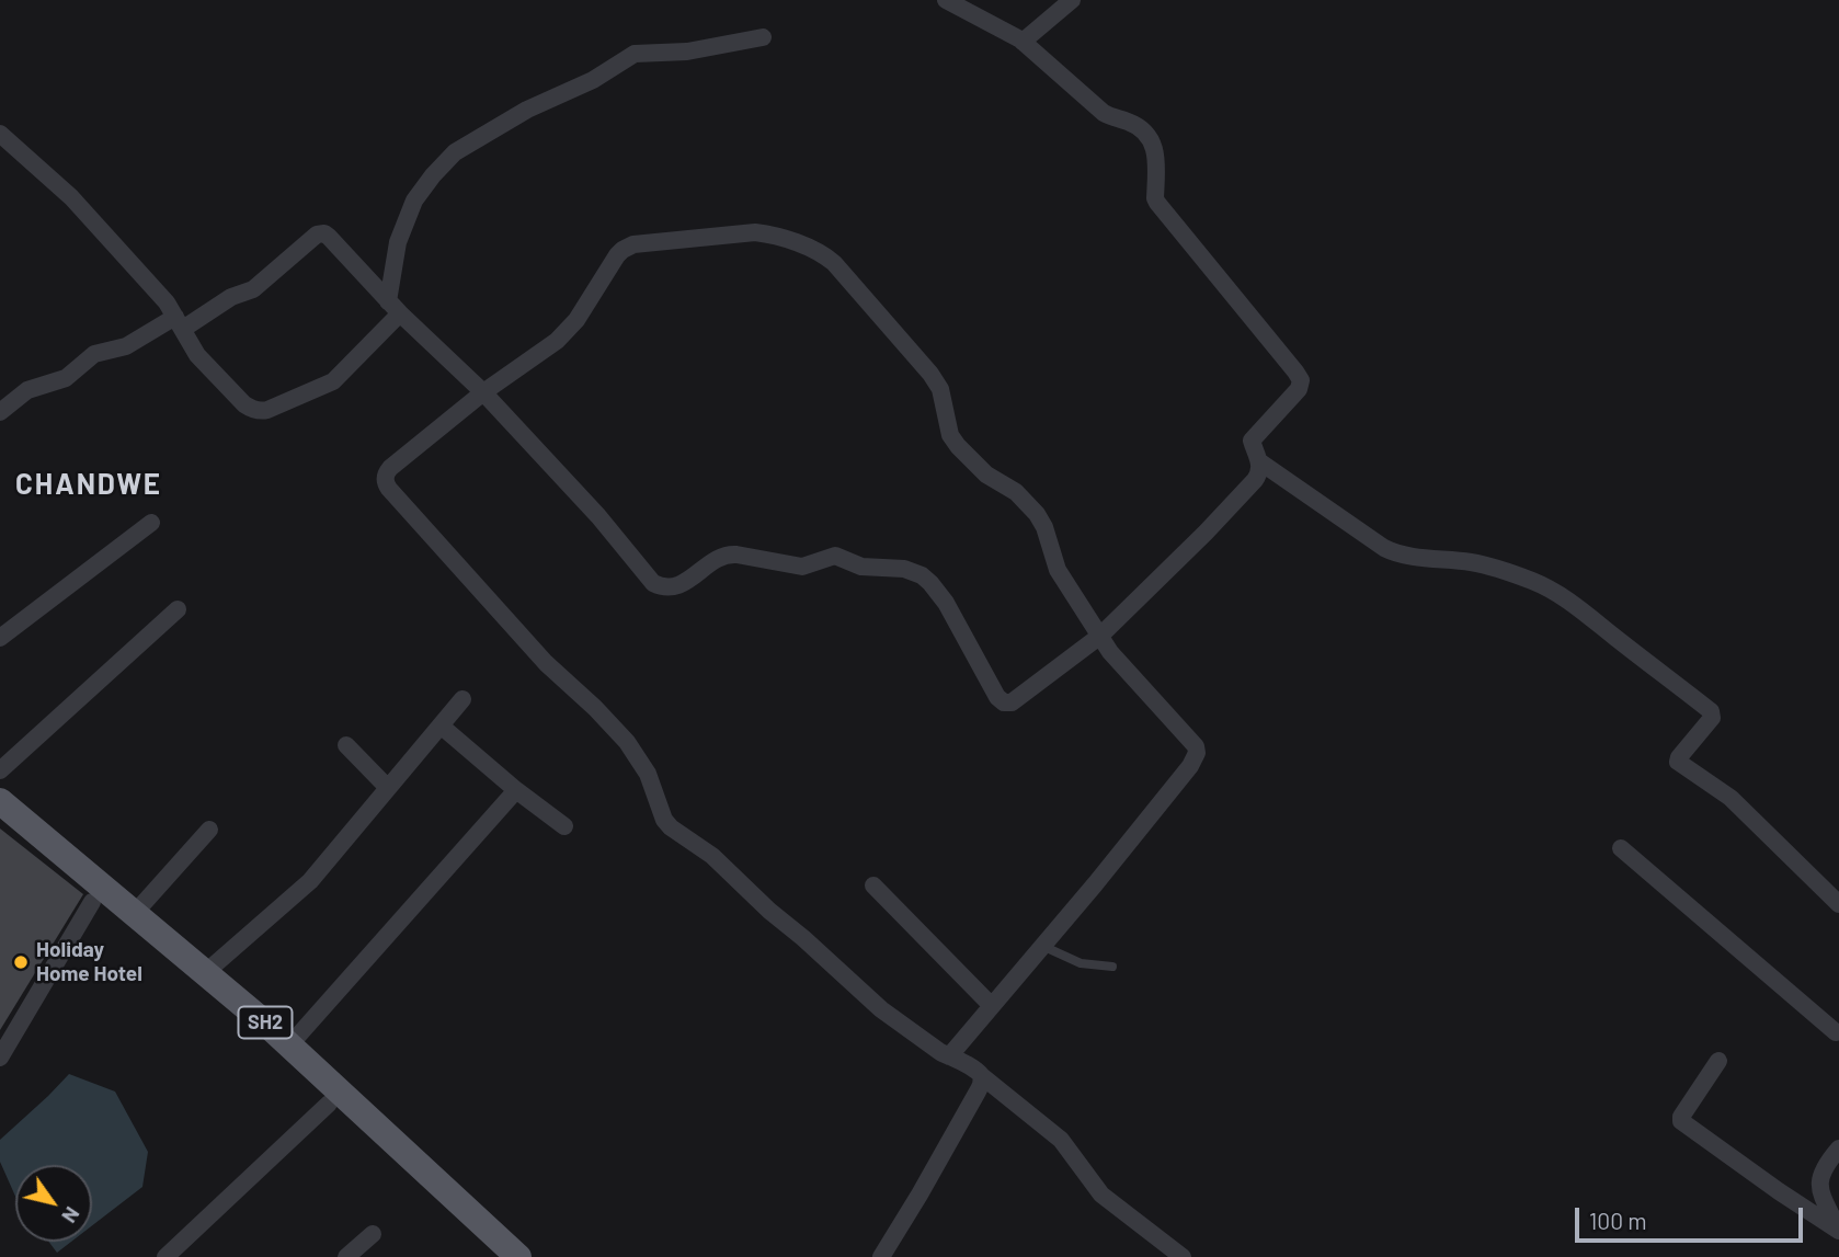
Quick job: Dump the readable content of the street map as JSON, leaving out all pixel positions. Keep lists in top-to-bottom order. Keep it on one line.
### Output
{"streets":{"main road":["SH2"]},"districts":["CHANDWE"],"places":["Holiday Home Hotel"],"scale_bar":"100 m","north":"bottom right"}
